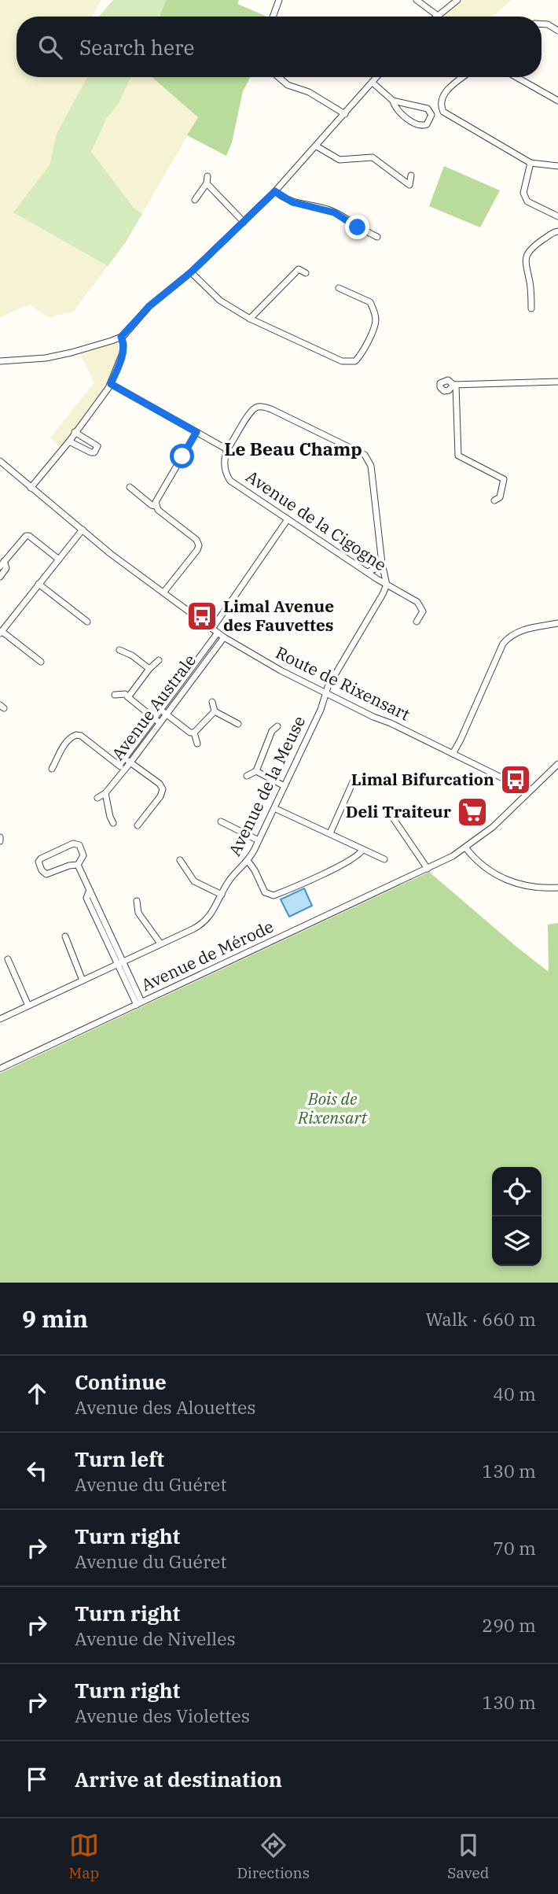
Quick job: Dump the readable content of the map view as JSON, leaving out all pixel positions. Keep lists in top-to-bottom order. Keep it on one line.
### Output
{"streets":{"street":["Avenue de la Cigogne","Route de Rixensart","Avenue Australe","Avenue de la Meuse","Avenue de Mérode"]},"crossings":[["Avenue de la Cigogne","Avenue de la Meuse"],["Route de Rixensart","Avenue Australe"],["Route de Rixensart","Avenue de la Meuse"],["Route de Rixensart","Avenue de Mérode"]],"districts":["Le Beau Champ"],"parks":["Bois de Rixensart"],"places":{"bus stop":["Limal Avenue des Fauvettes","Limal Bifurcation"],"supermarket":["Deli Traiteur"]},"page":{"search":"Search here","heading":["9 min","Walk · 660 m"],"list":[["Continue","Avenue des Alouettes","40 m"],["Turn left","Avenue du Guéret","130 m"],["Turn right","Avenue du Guéret","70 m"],["Turn right","Avenue de Nivelles","290 m"],["Turn right","Avenue des Violettes","130 m"],"Arrive at destination"],"nav":["Map","Directions","Saved"]}}
